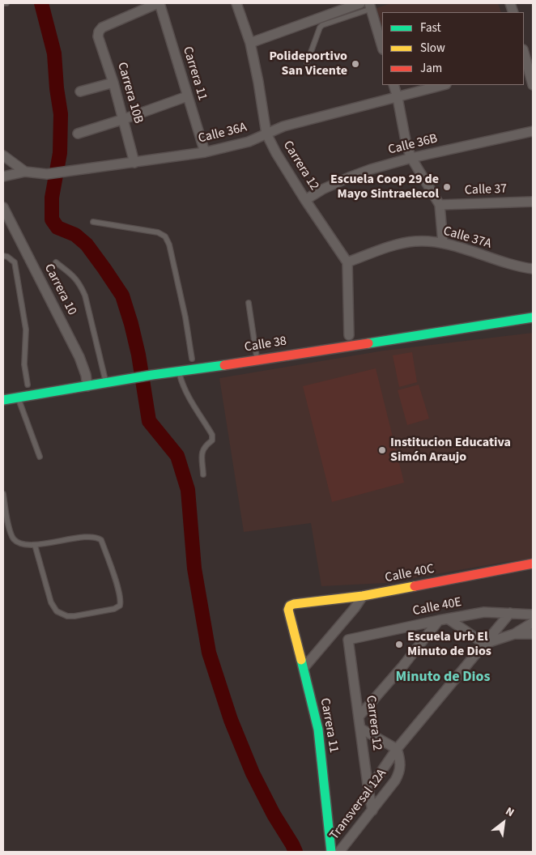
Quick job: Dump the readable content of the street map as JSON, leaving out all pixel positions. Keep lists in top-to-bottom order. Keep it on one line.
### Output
{"streets":{"main road":["Carrera 11","Calle 38","Calle 40C"],"street":["Carrera 10B","Calle 36A","Calle 36B","Carrera 12","Calle 37","Calle 37A","Carrera 10","Calle 40E","Transversal 12A"]},"crossings":[["Carrera 11","Carrera 10B"],["Carrera 11","Calle 36A"],["Carrera 11","Calle 40C"],["Carrera 10B","Calle 36A"],["Calle 36A","Carrera 12"],["Calle 36B","Carrera 12"],["Carrera 12","Calle 37A"],["Carrera 12","Calle 40E"],["Carrera 12","Transversal 12A"],["Carrera 10","Calle 38"],["Calle 40E","Transversal 12A"]],"districts":["Minuto de Dios"],"places":["Polideportivo San Vicente","Escuela Coop 29 de Mayo Sintraelecol","Institucion Educativa Simón Araujo","Escuela Urb El Minuto de Dios"],"legend":["Fast","Slow","Jam"],"north":"top right"}
